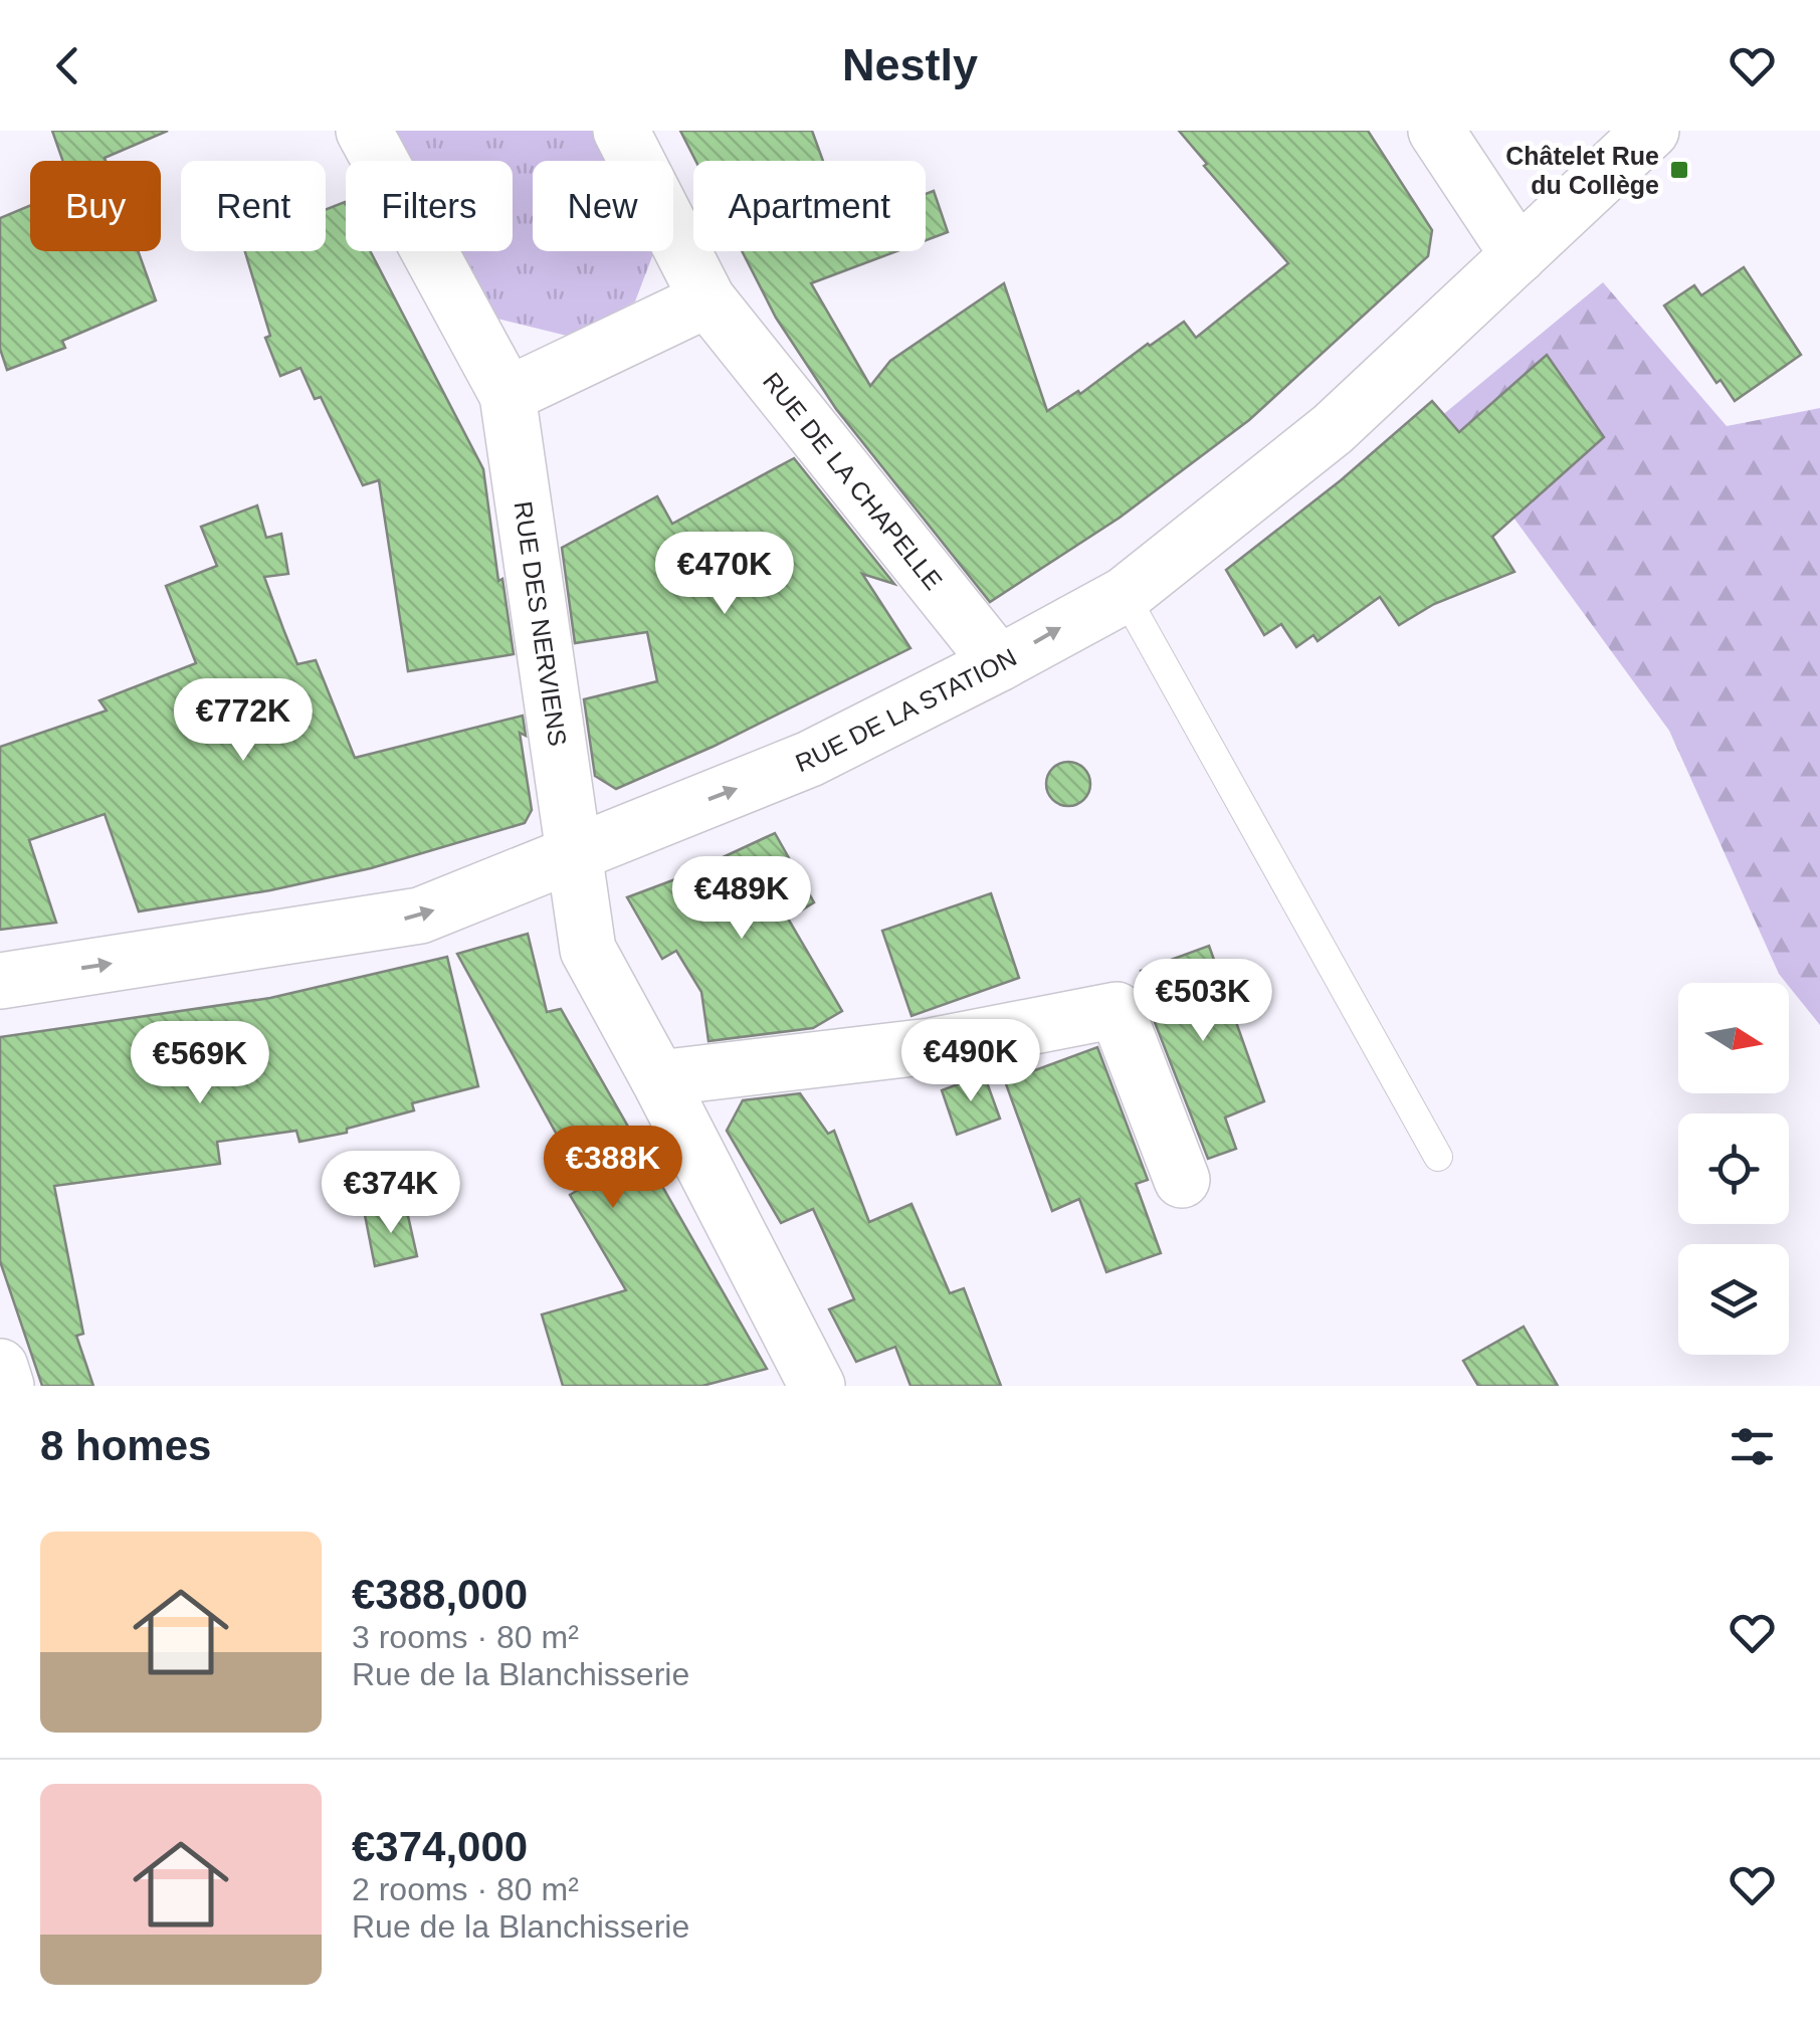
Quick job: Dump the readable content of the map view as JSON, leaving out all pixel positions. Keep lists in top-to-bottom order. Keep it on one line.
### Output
{"streets":{"street":["RUE DE LA CHAPELLE","RUE DES NERVIENS","RUE DE LA STATION"]},"crossings":[["RUE DE LA CHAPELLE","RUE DE LA STATION"],["RUE DES NERVIENS","RUE DE LA STATION"]],"one_way":["RUE DE LA STATION"],"places":{"transit":["Châtelet Rue du Collège"]},"north":"right","page":{"header":"Nestly","chip":["Buy","Rent","Filters","New","Apartment"],"price":["€470K","€772K","€489K","€503K","€490K","€569K","€388K","€374K"],"heading":"8 homes","list":[{"name":"€388,000","note":"3 rooms · 80 m² · Rue de la Blanchisserie"},{"name":"€374,000","note":"2 rooms · 80 m² · Rue de la Blanchisserie"}]}}
